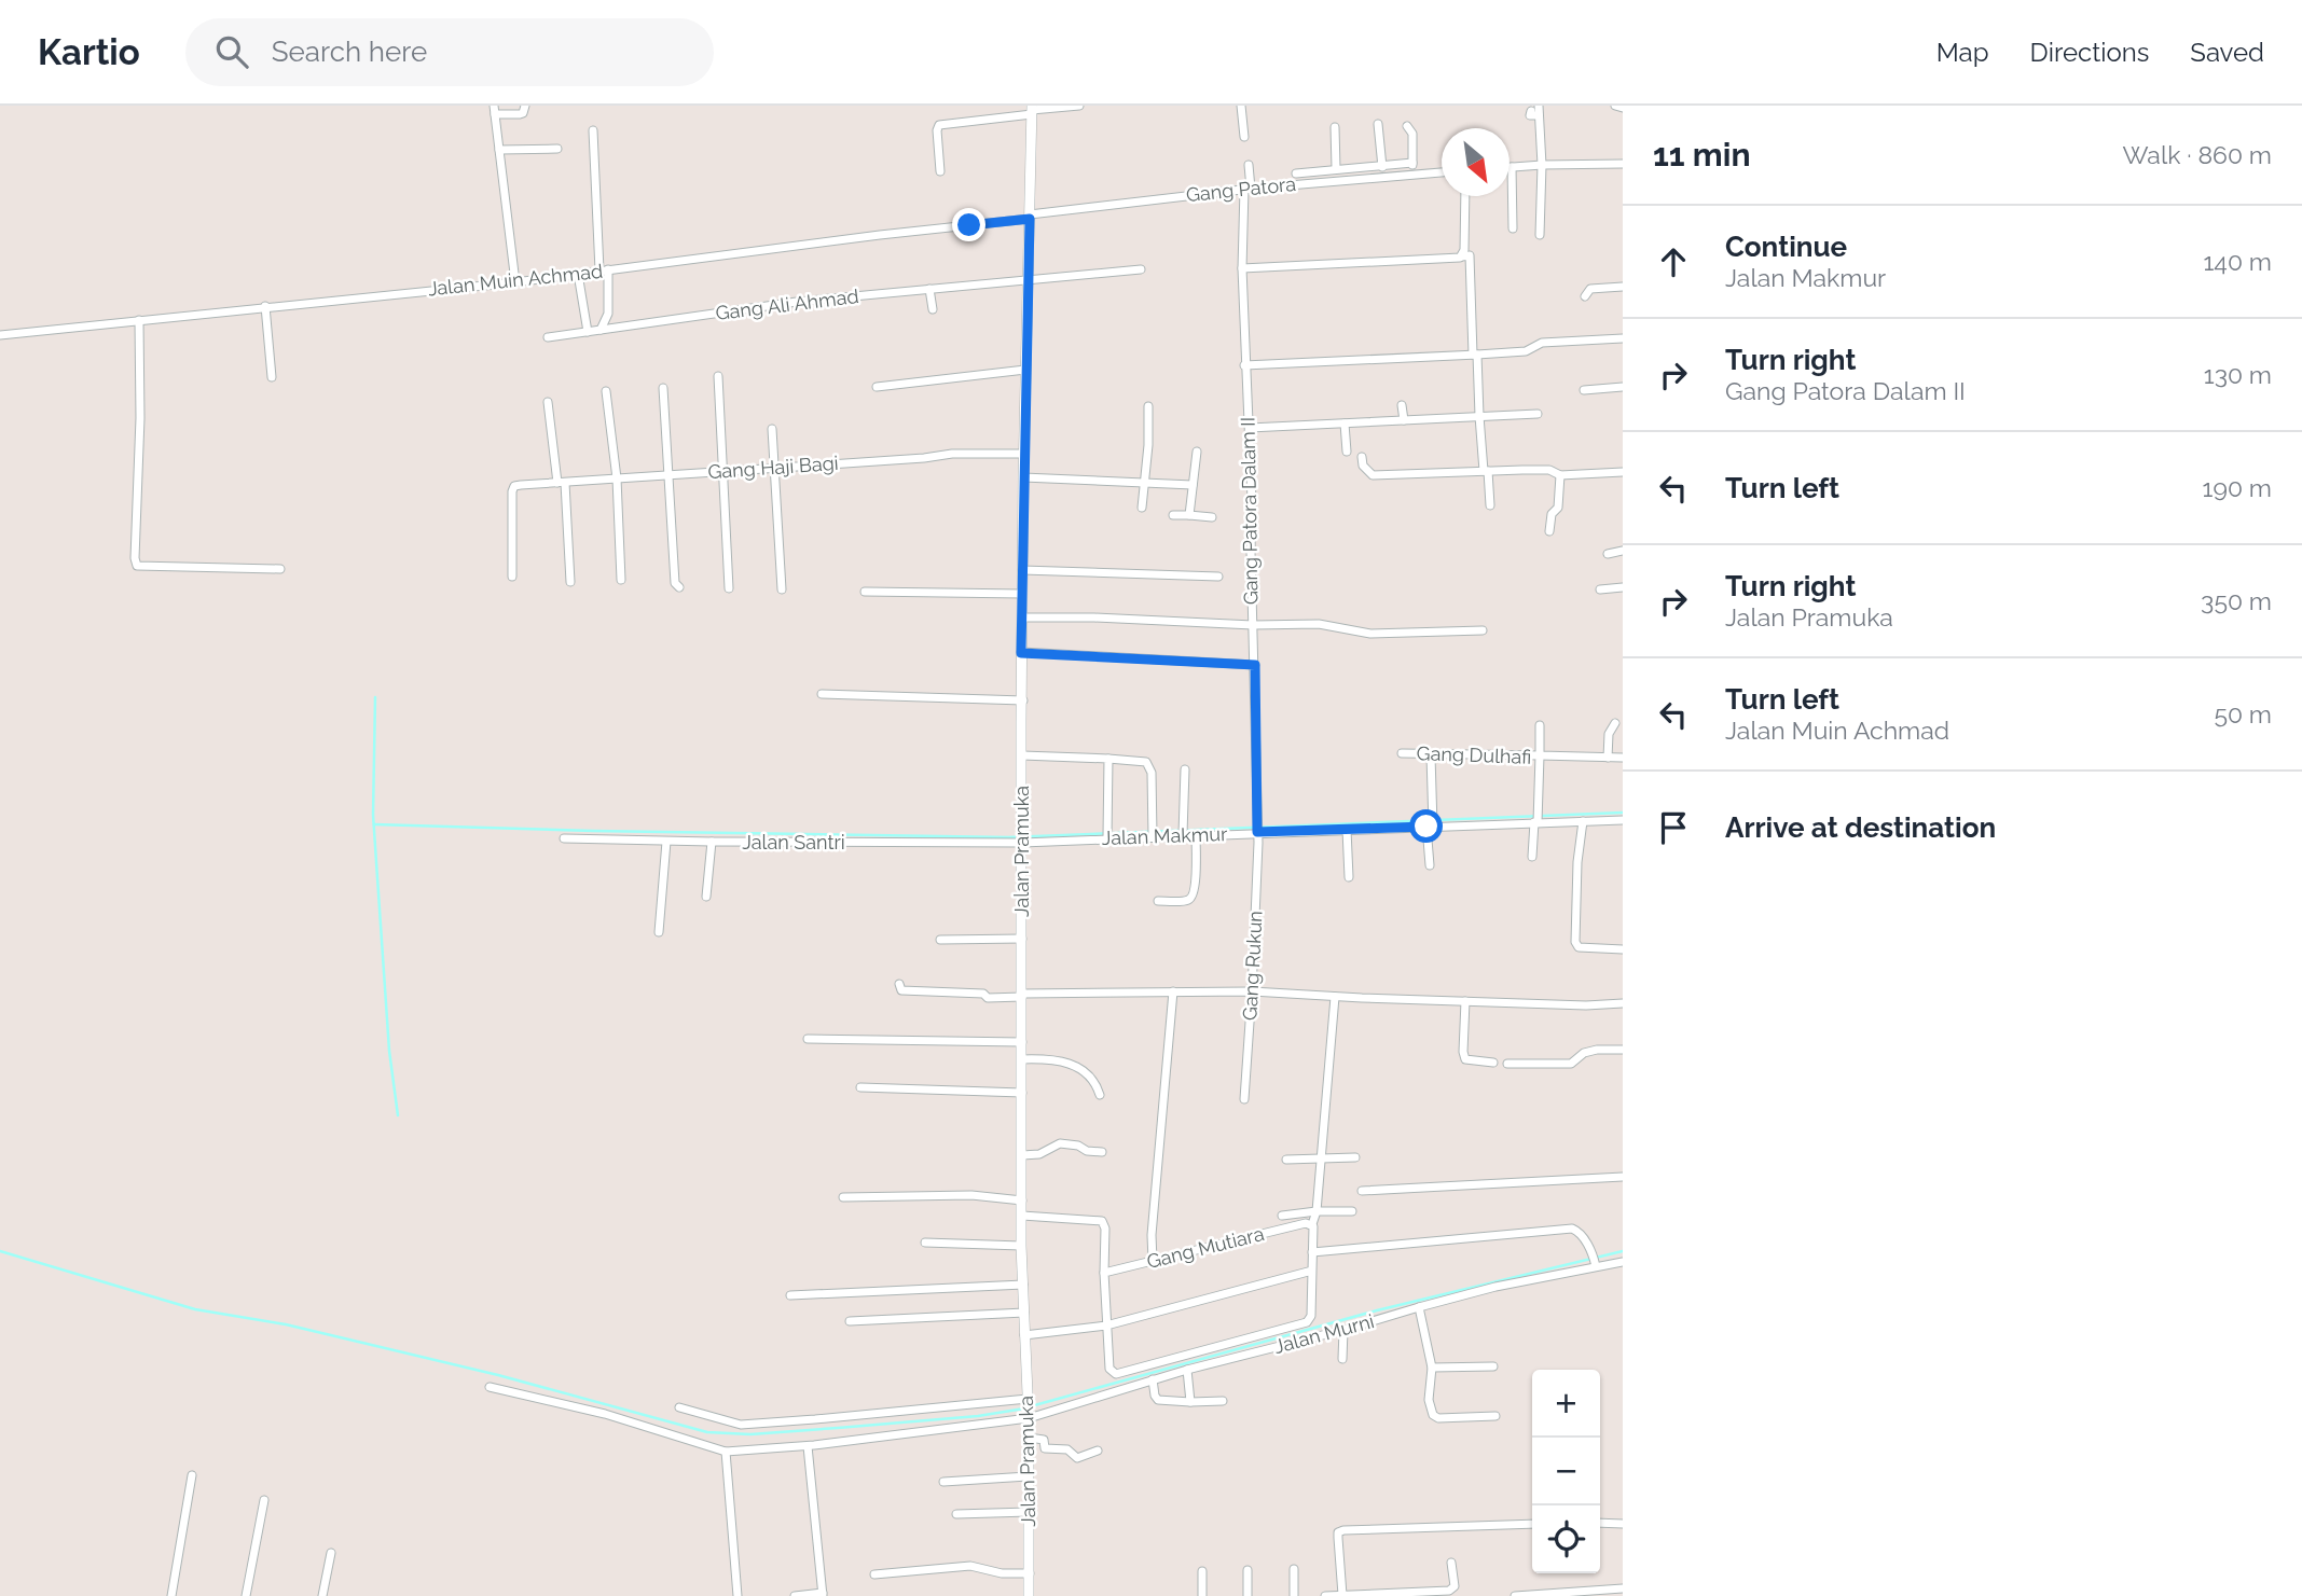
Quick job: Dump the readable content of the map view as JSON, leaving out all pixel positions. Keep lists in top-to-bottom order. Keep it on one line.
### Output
{"streets":{"street":["Gang Patora","Jalan Muin Achmad","Gang Ali Ahmad","Gang Haji Bagi","Gang Patora Dalam II","Gang Dulhafi","Jalan Makmur","Jalan Santri","Jalan Pramuka","Gang Rukun","Gang Mutiara","Jalan Murni"]},"crossings":[["Gang Patora","Jalan Muin Achmad"],["Gang Patora","Gang Patora Dalam II"],["Gang Patora","Jalan Pramuka"],["Jalan Muin Achmad","Jalan Pramuka"],["Gang Ali Ahmad","Jalan Pramuka"],["Gang Haji Bagi","Jalan Pramuka"],["Gang Patora Dalam II","Jalan Makmur"],["Gang Patora Dalam II","Gang Rukun"],["Gang Dulhafi","Jalan Makmur"],["Jalan Makmur","Jalan Santri"],["Jalan Makmur","Jalan Pramuka"],["Jalan Makmur","Gang Rukun"],["Jalan Santri","Jalan Pramuka"],["Jalan Pramuka","Jalan Murni"]],"north":"bottom right","page":{"header":"Kartio","search":"Search here","nav":["Map","Directions","Saved"],"heading":["11 min","Walk · 860 m"],"list":[["Continue","Jalan Makmur","140 m"],["Turn right","Gang Patora Dalam II","130 m"],["Turn left","190 m"],["Turn right","Jalan Pramuka","350 m"],["Turn left","Jalan Muin Achmad","50 m"],"Arrive at destination"],"map_buttons":["+","−"]}}
